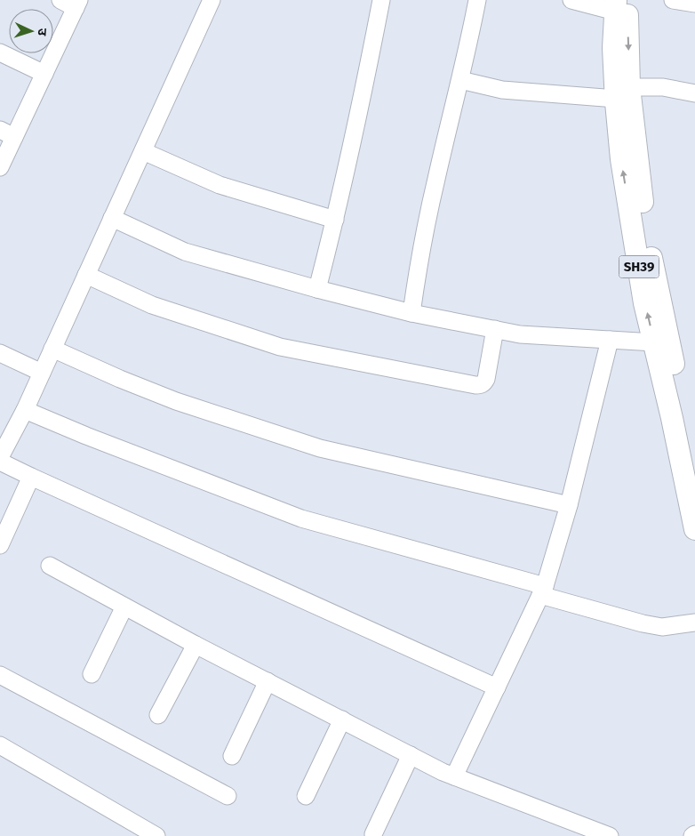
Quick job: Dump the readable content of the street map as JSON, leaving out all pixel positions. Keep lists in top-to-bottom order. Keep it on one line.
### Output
{"streets":{"main road":["SH39"]},"north":"right"}
